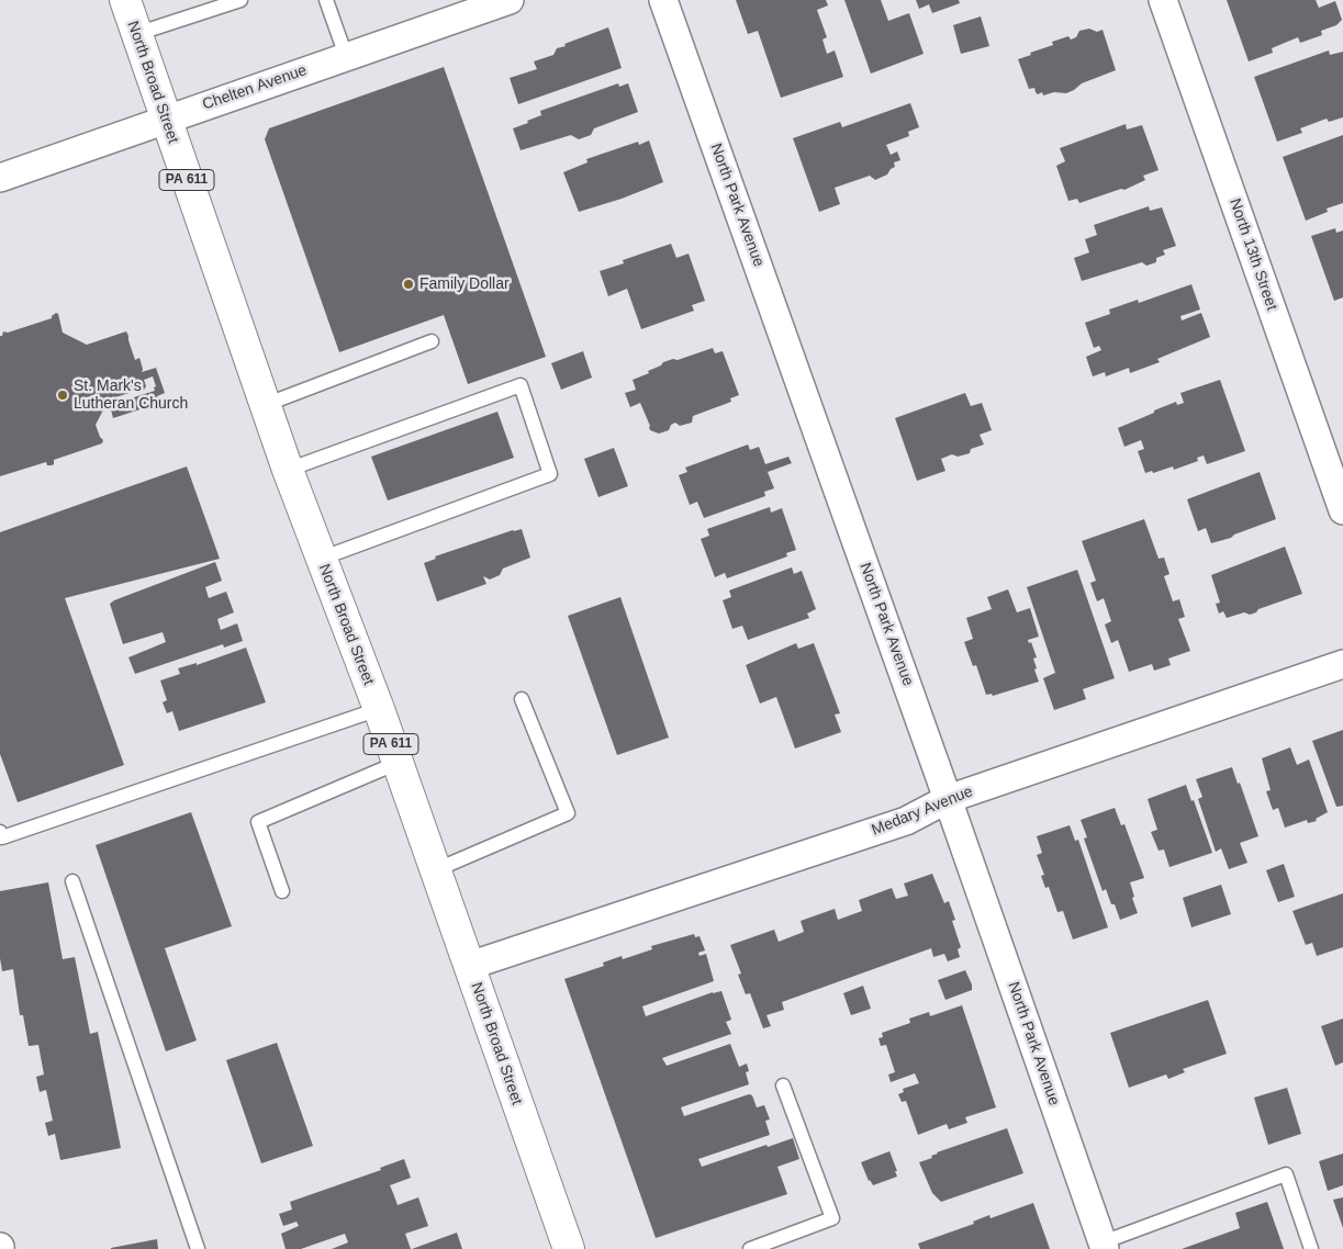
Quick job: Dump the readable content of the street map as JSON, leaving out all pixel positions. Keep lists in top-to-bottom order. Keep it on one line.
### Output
{"streets":{"main road":["North Broad Street","PA 611"],"street":["Chelten Avenue","North Park Avenue","North 13th Street","Medary Avenue"]},"crossings":[["North Broad Street","Chelten Avenue"],["North Broad Street","Medary Avenue"],["North Park Avenue","Medary Avenue"]],"places":["Family Dollar","St. Mark's Lutheran Church"]}
